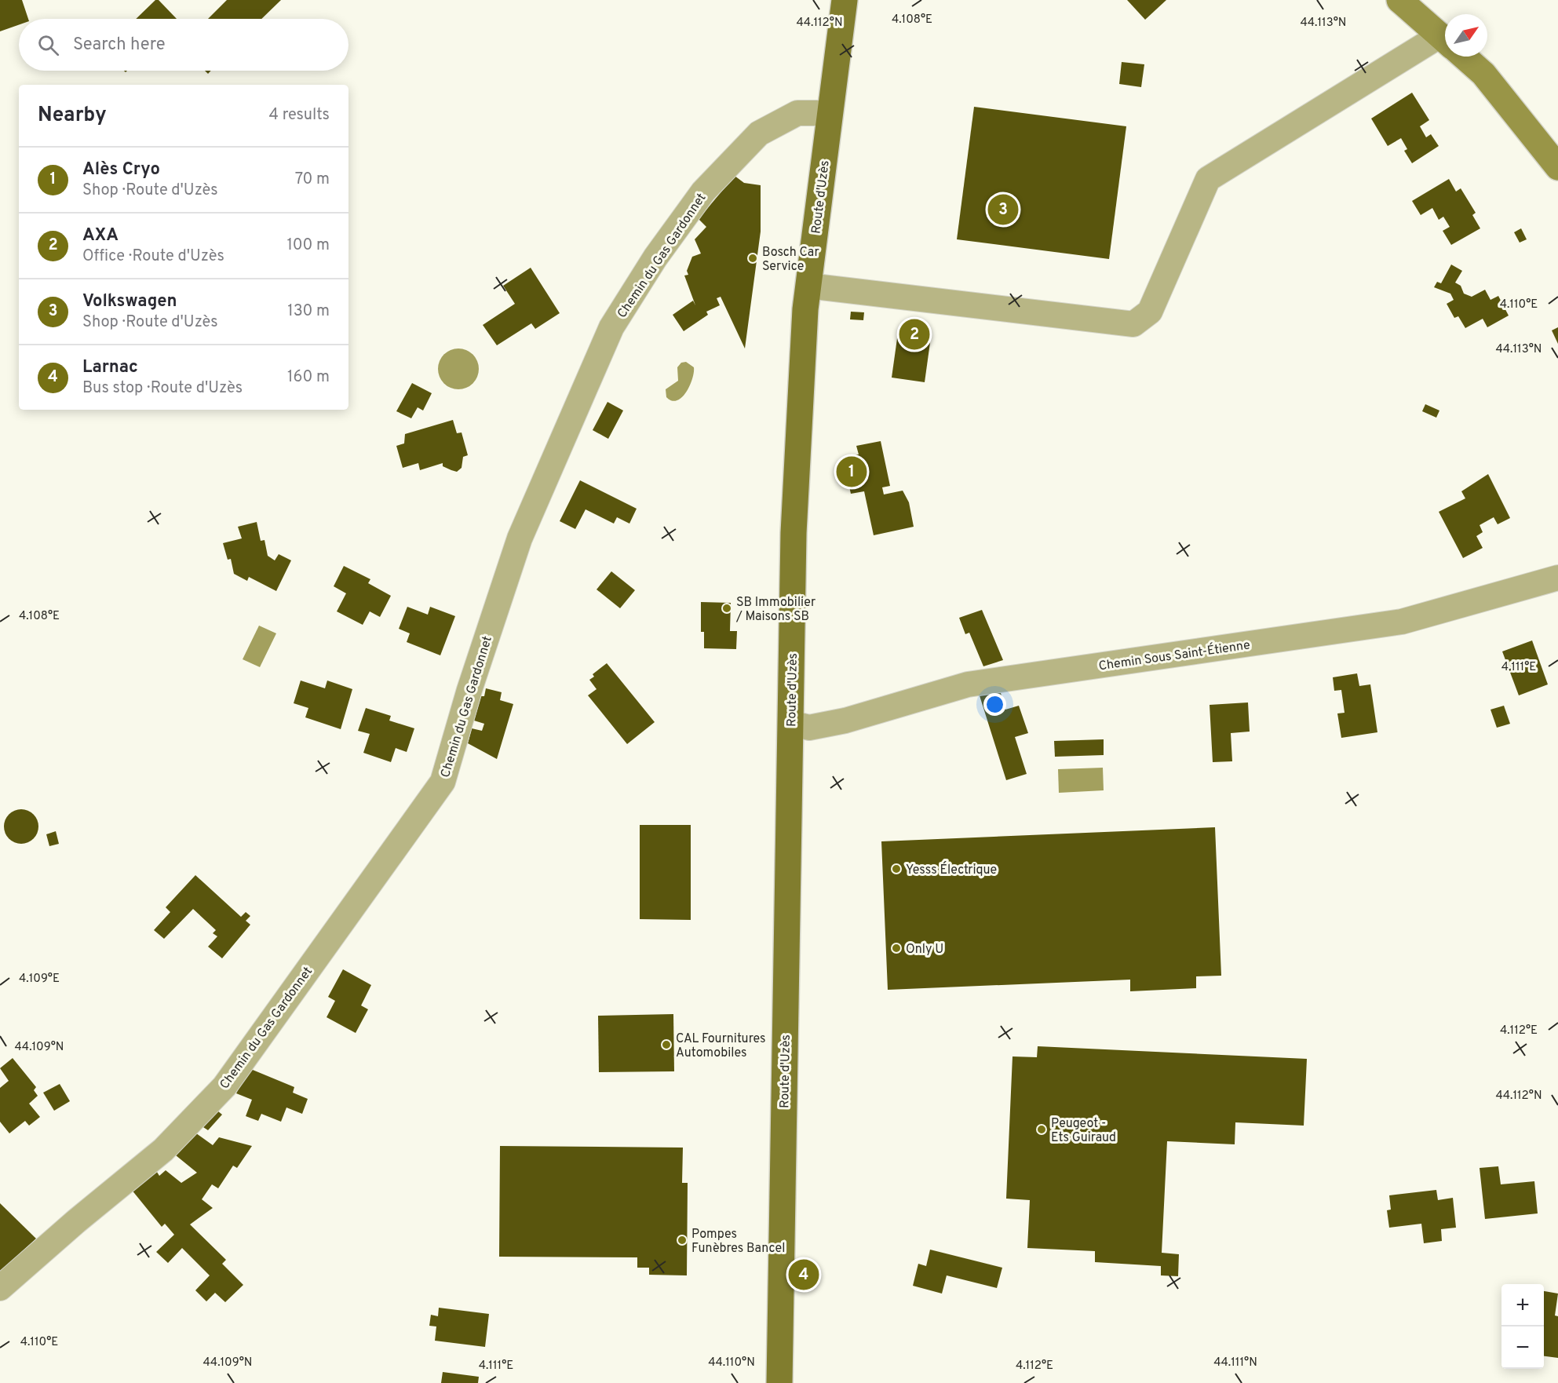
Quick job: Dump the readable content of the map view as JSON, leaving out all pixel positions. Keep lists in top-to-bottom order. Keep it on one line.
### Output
{"streets":{"main road":["Route d'Uzès"],"street":["Chemin du Gas Gardonnet","Chemin Sous Saint-Étienne"]},"crossings":[["Route d'Uzès","Chemin du Gas Gardonnet"],["Route d'Uzès","Chemin Sous Saint-Étienne"]],"places":["Bosch Car Service","SB Immobilier / Maisons SB","Yesss Électrique","Only U","CAL Fournitures Automobiles","Peugeot - Ets Guiraud","Pompes Funèbres Bancel"],"north":"top right","page":{"search":"Search here","heading":["Nearby","4 results"],"list":[{"mark":"1","name":"Alès Cryo","note":"Shop · Route d'Uzès","value":"70 m"},{"mark":"2","name":"AXA","note":"Office · Route d'Uzès","value":"100 m"},{"mark":"3","name":"Volkswagen","note":"Shop · Route d'Uzès","value":"130 m"},{"mark":"4","name":"Larnac","note":"Bus stop · Route d'Uzès","value":"160 m"}],"pins":["3","2","1","4"],"map_buttons":["+","−"]},"coordinates":["4.108°E","44.112°N","44.113°N","4.110°E","4.111°E","4.109°E","4.112°E","44.109°N","44.110°N","44.111°N"]}
